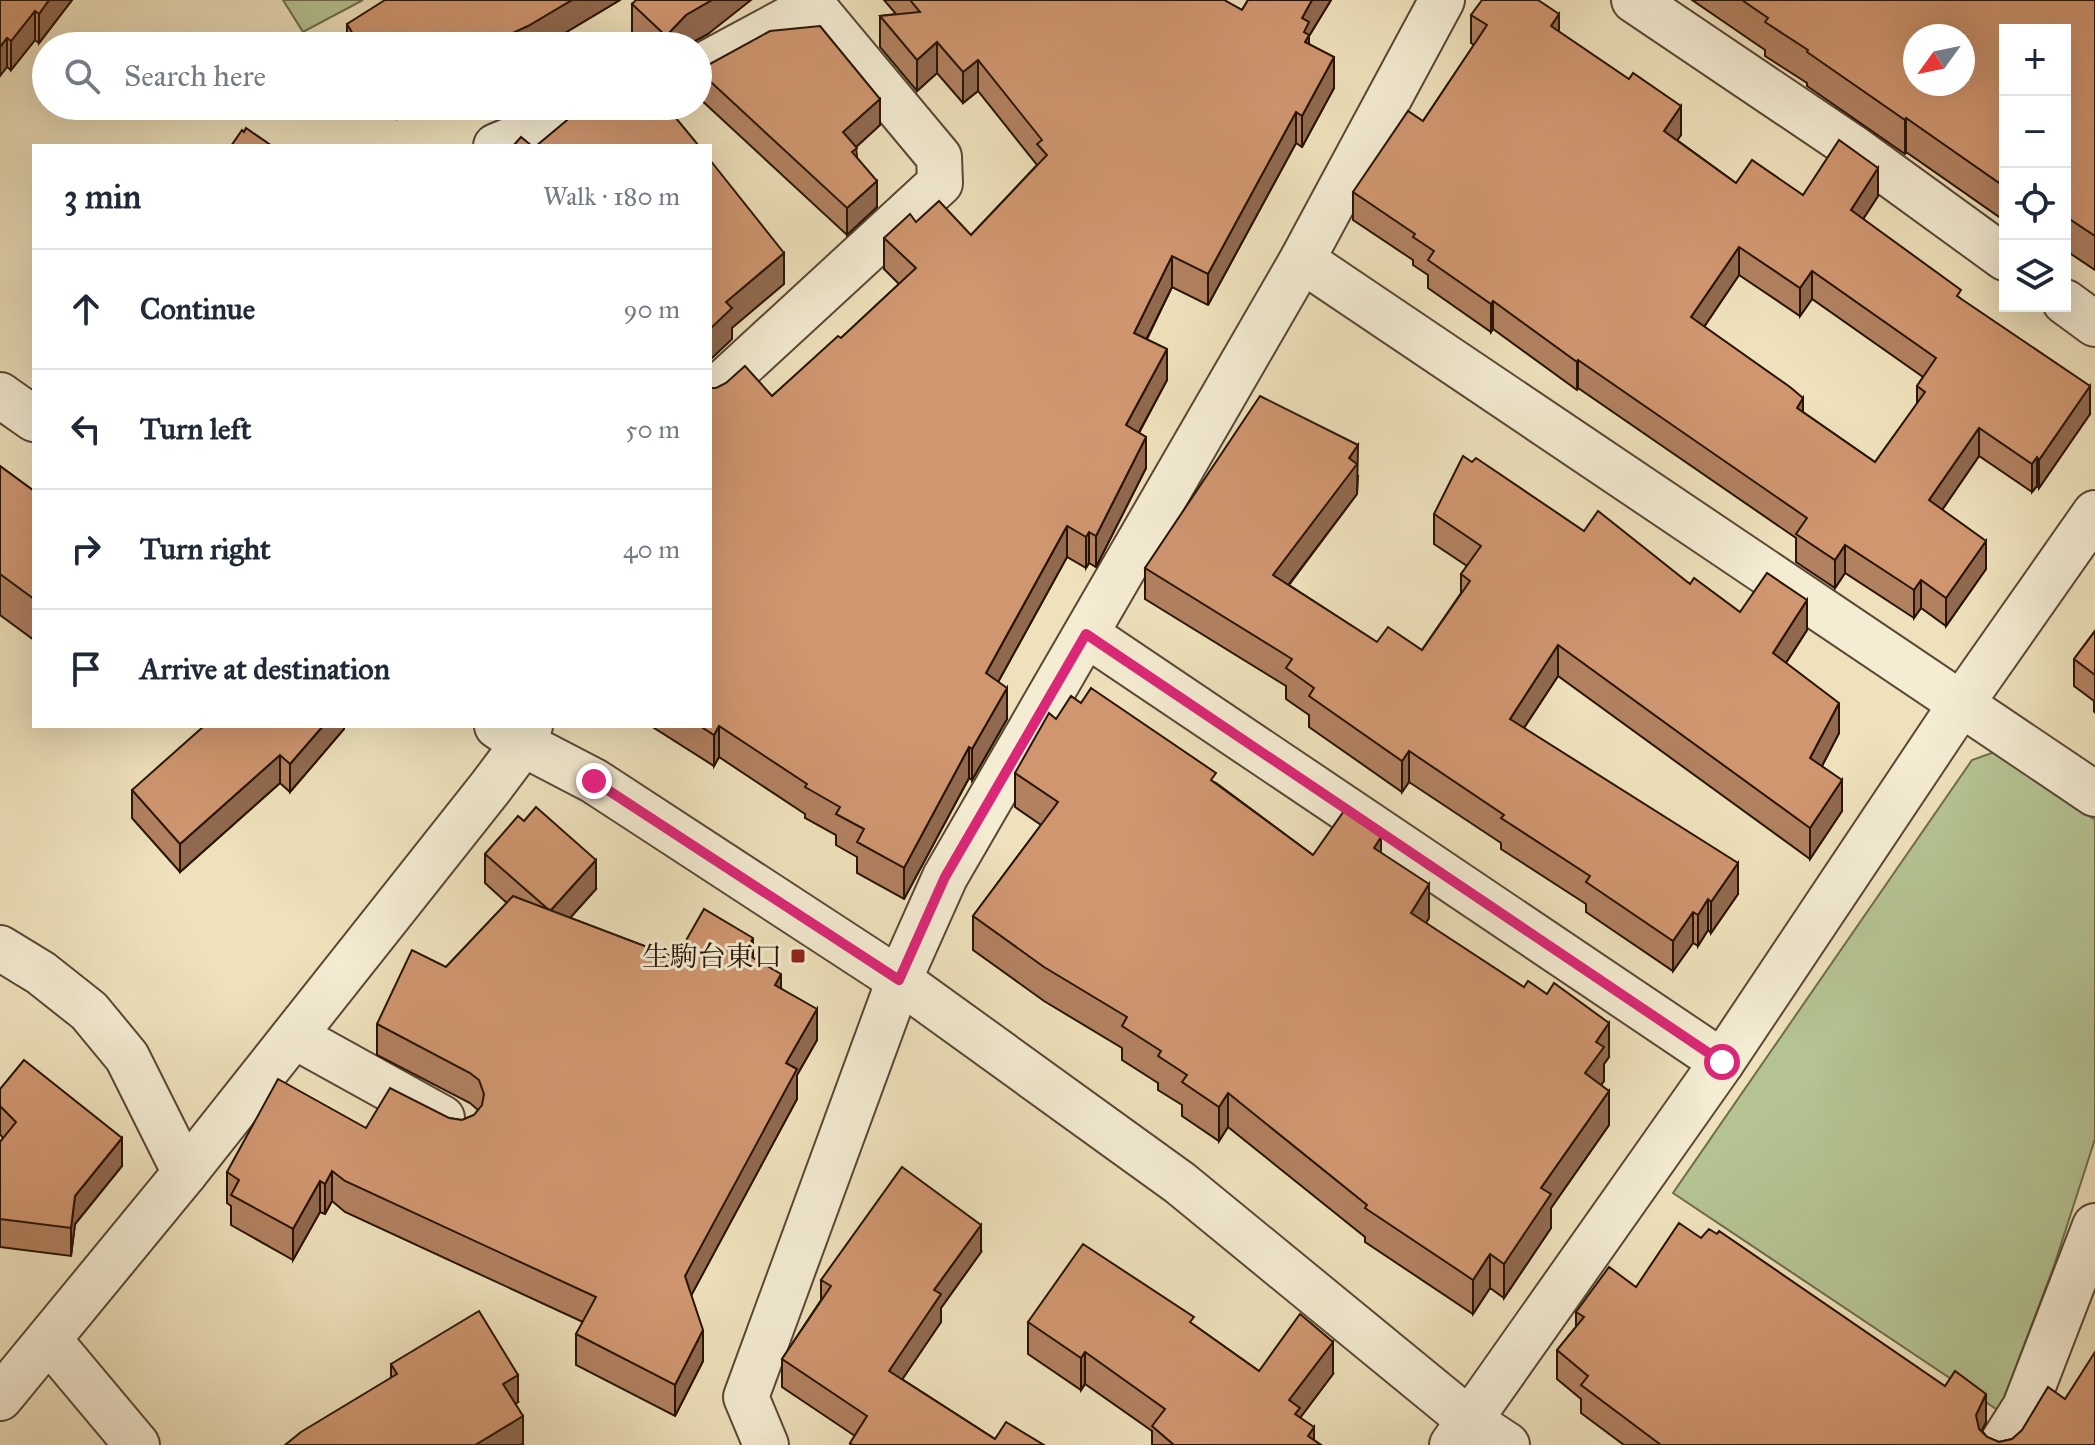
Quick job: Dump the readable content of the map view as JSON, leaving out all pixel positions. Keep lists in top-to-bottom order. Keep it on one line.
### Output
{"places":{"transit":["生駒台東口"]},"north":"bottom left","page":{"map_buttons":["+","−"],"search":"Search here","heading":["3 min","Walk · 180 m"],"list":[["Continue","90 m"],["Turn left","50 m"],["Turn right","40 m"],"Arrive at destination"]}}
